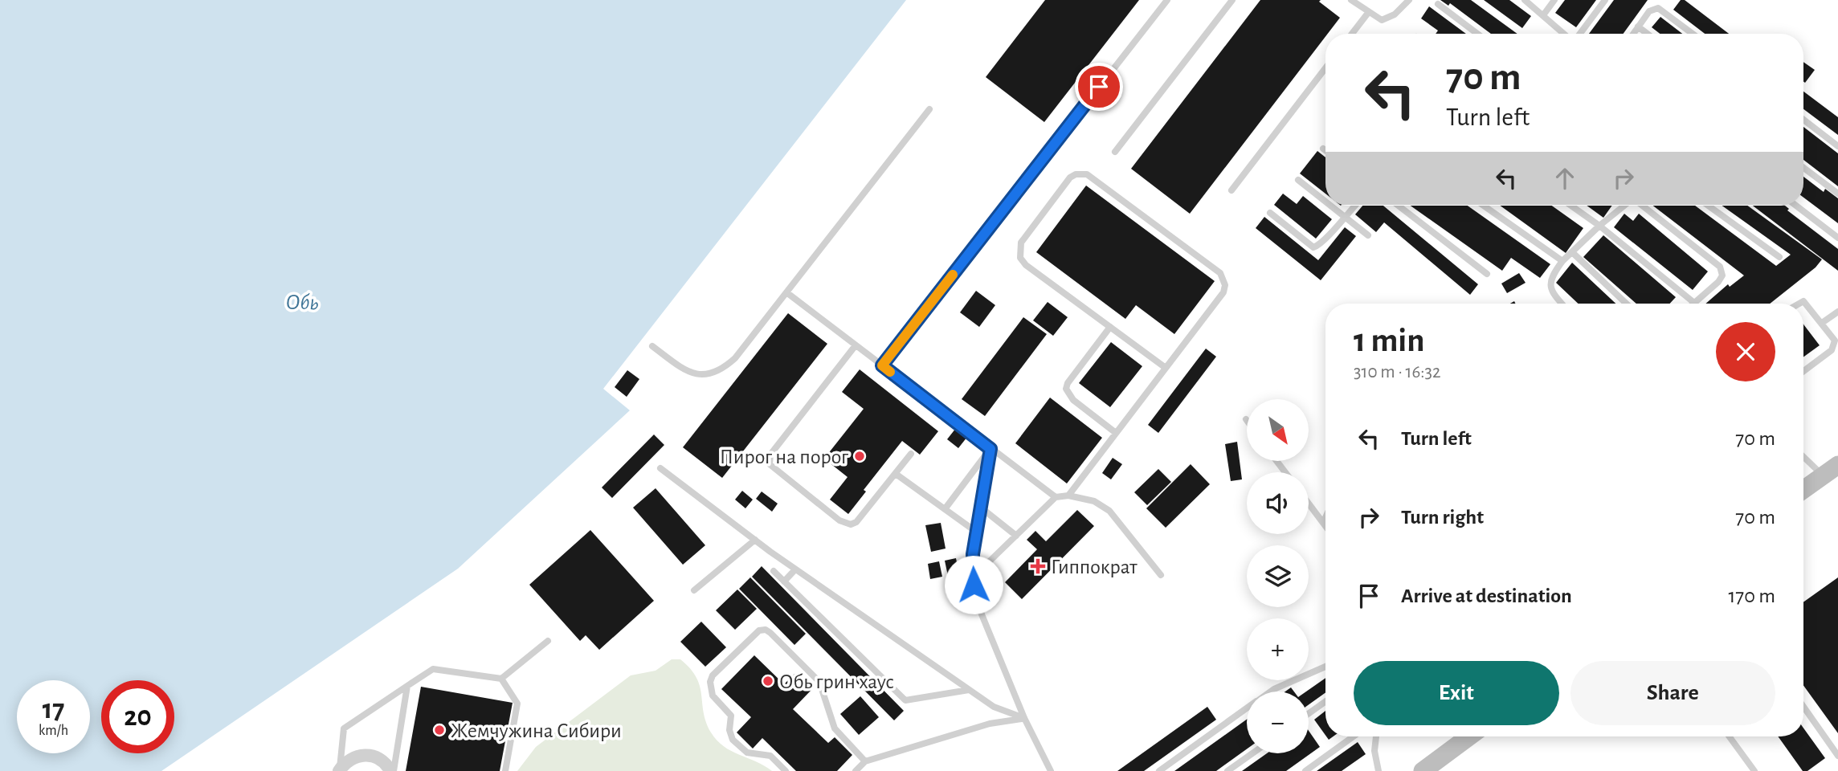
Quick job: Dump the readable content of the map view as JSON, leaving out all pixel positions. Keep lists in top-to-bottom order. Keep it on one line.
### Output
{"water":["Обь"],"places":{"other":["Пирог на порог","Обь грин хаус","Жемчужина Сибири"],"health":["Гиппократ"]},"north":"bottom right","page":{"turn":["70 m","Turn left"],"heading":["1 min","310 m · 16:32"],"map_buttons":["+","−"],"list":[{"name":"Turn left","value":"70 m"},{"name":"Turn right","value":"70 m"},{"name":"Arrive at destination","value":"170 m"}],"buttons":["Exit","Share"],"speed":"17 km/h","limit":"20"}}
